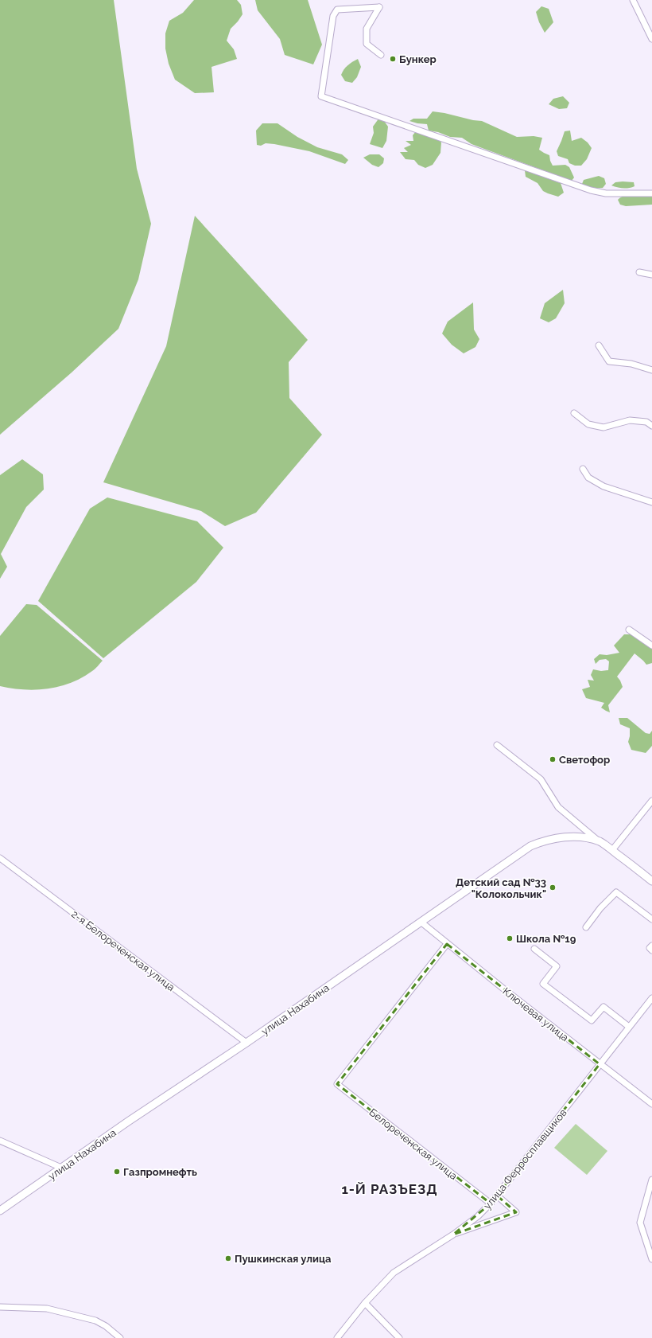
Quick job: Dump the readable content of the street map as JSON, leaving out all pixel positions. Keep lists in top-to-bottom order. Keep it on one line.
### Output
{"streets":{"main road":["улица Нахабина"],"street":["2-я Белореченская улица","Ключевая улица","Белореченская улица","улица Ферросплавщиков"]},"crossings":[["2-я Белореченская улица","улица Нахабина"],["улица Нахабина","Ключевая улица"],["Ключевая улица","Белореченская улица"],["Ключевая улица","улица Ферросплавщиков"],["Белореченская улица","улица Ферросплавщиков"]],"districts":["1-Й РАЗЪЕЗД"],"places":["Бункер","Светофор","Детский сад №33 \"Колокольчик\"","Школа №19","Газпромнефть","Пушкинская улица"]}
